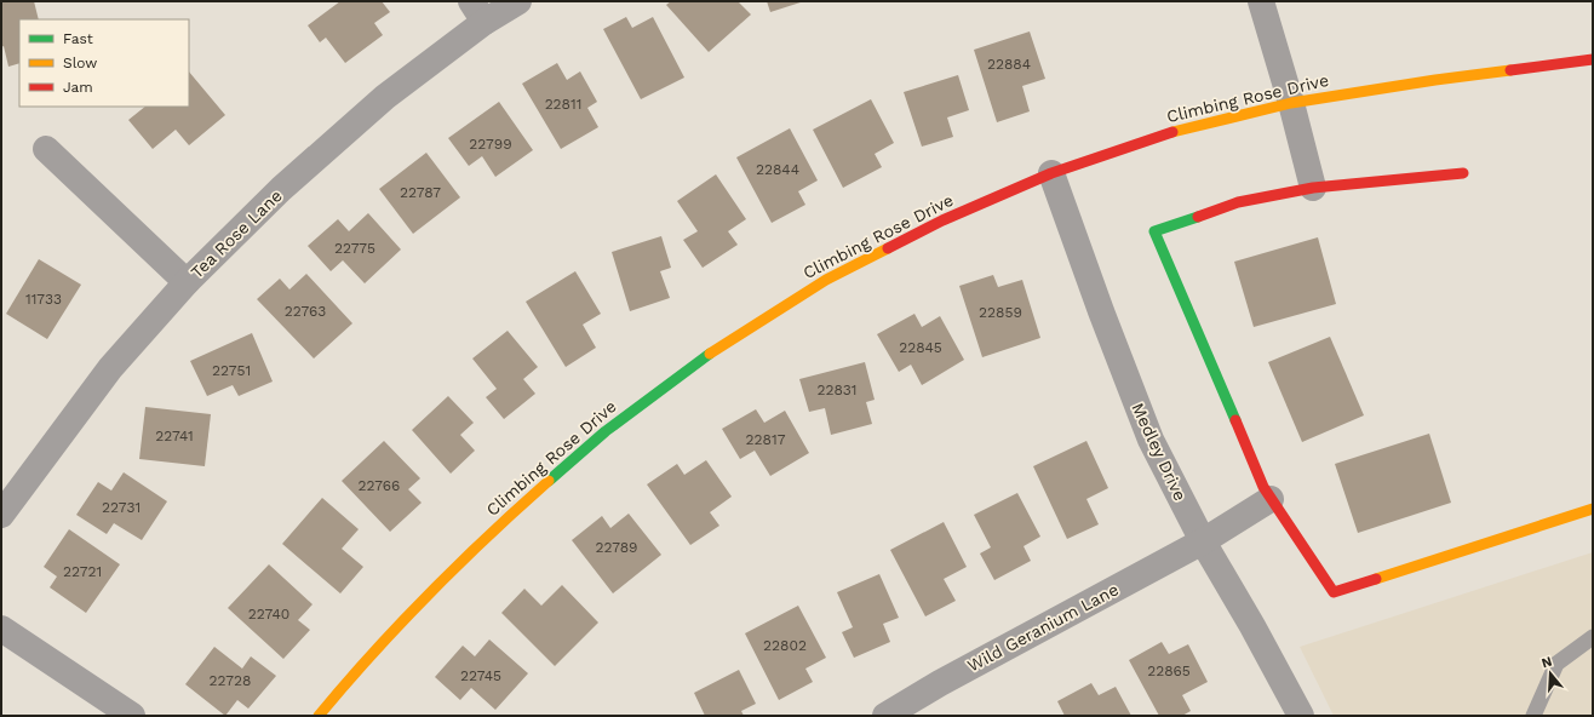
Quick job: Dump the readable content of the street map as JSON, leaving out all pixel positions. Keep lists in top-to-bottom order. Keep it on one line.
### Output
{"streets":{"street":["Climbing Rose Drive","Tea Rose Lane","Medley Drive","Wild Geranium Lane"]},"crossings":[["Climbing Rose Drive","Medley Drive"],["Medley Drive","Wild Geranium Lane"]],"house_numbers":["22884","22811","22799","22844","22787","22775","11733","22763","22859","22845","22751","22831","22741","22817","22766","22731","22789","22721","22740","22802","22865","22745","22728"],"legend":["Fast","Slow","Jam"],"north":"top"}
